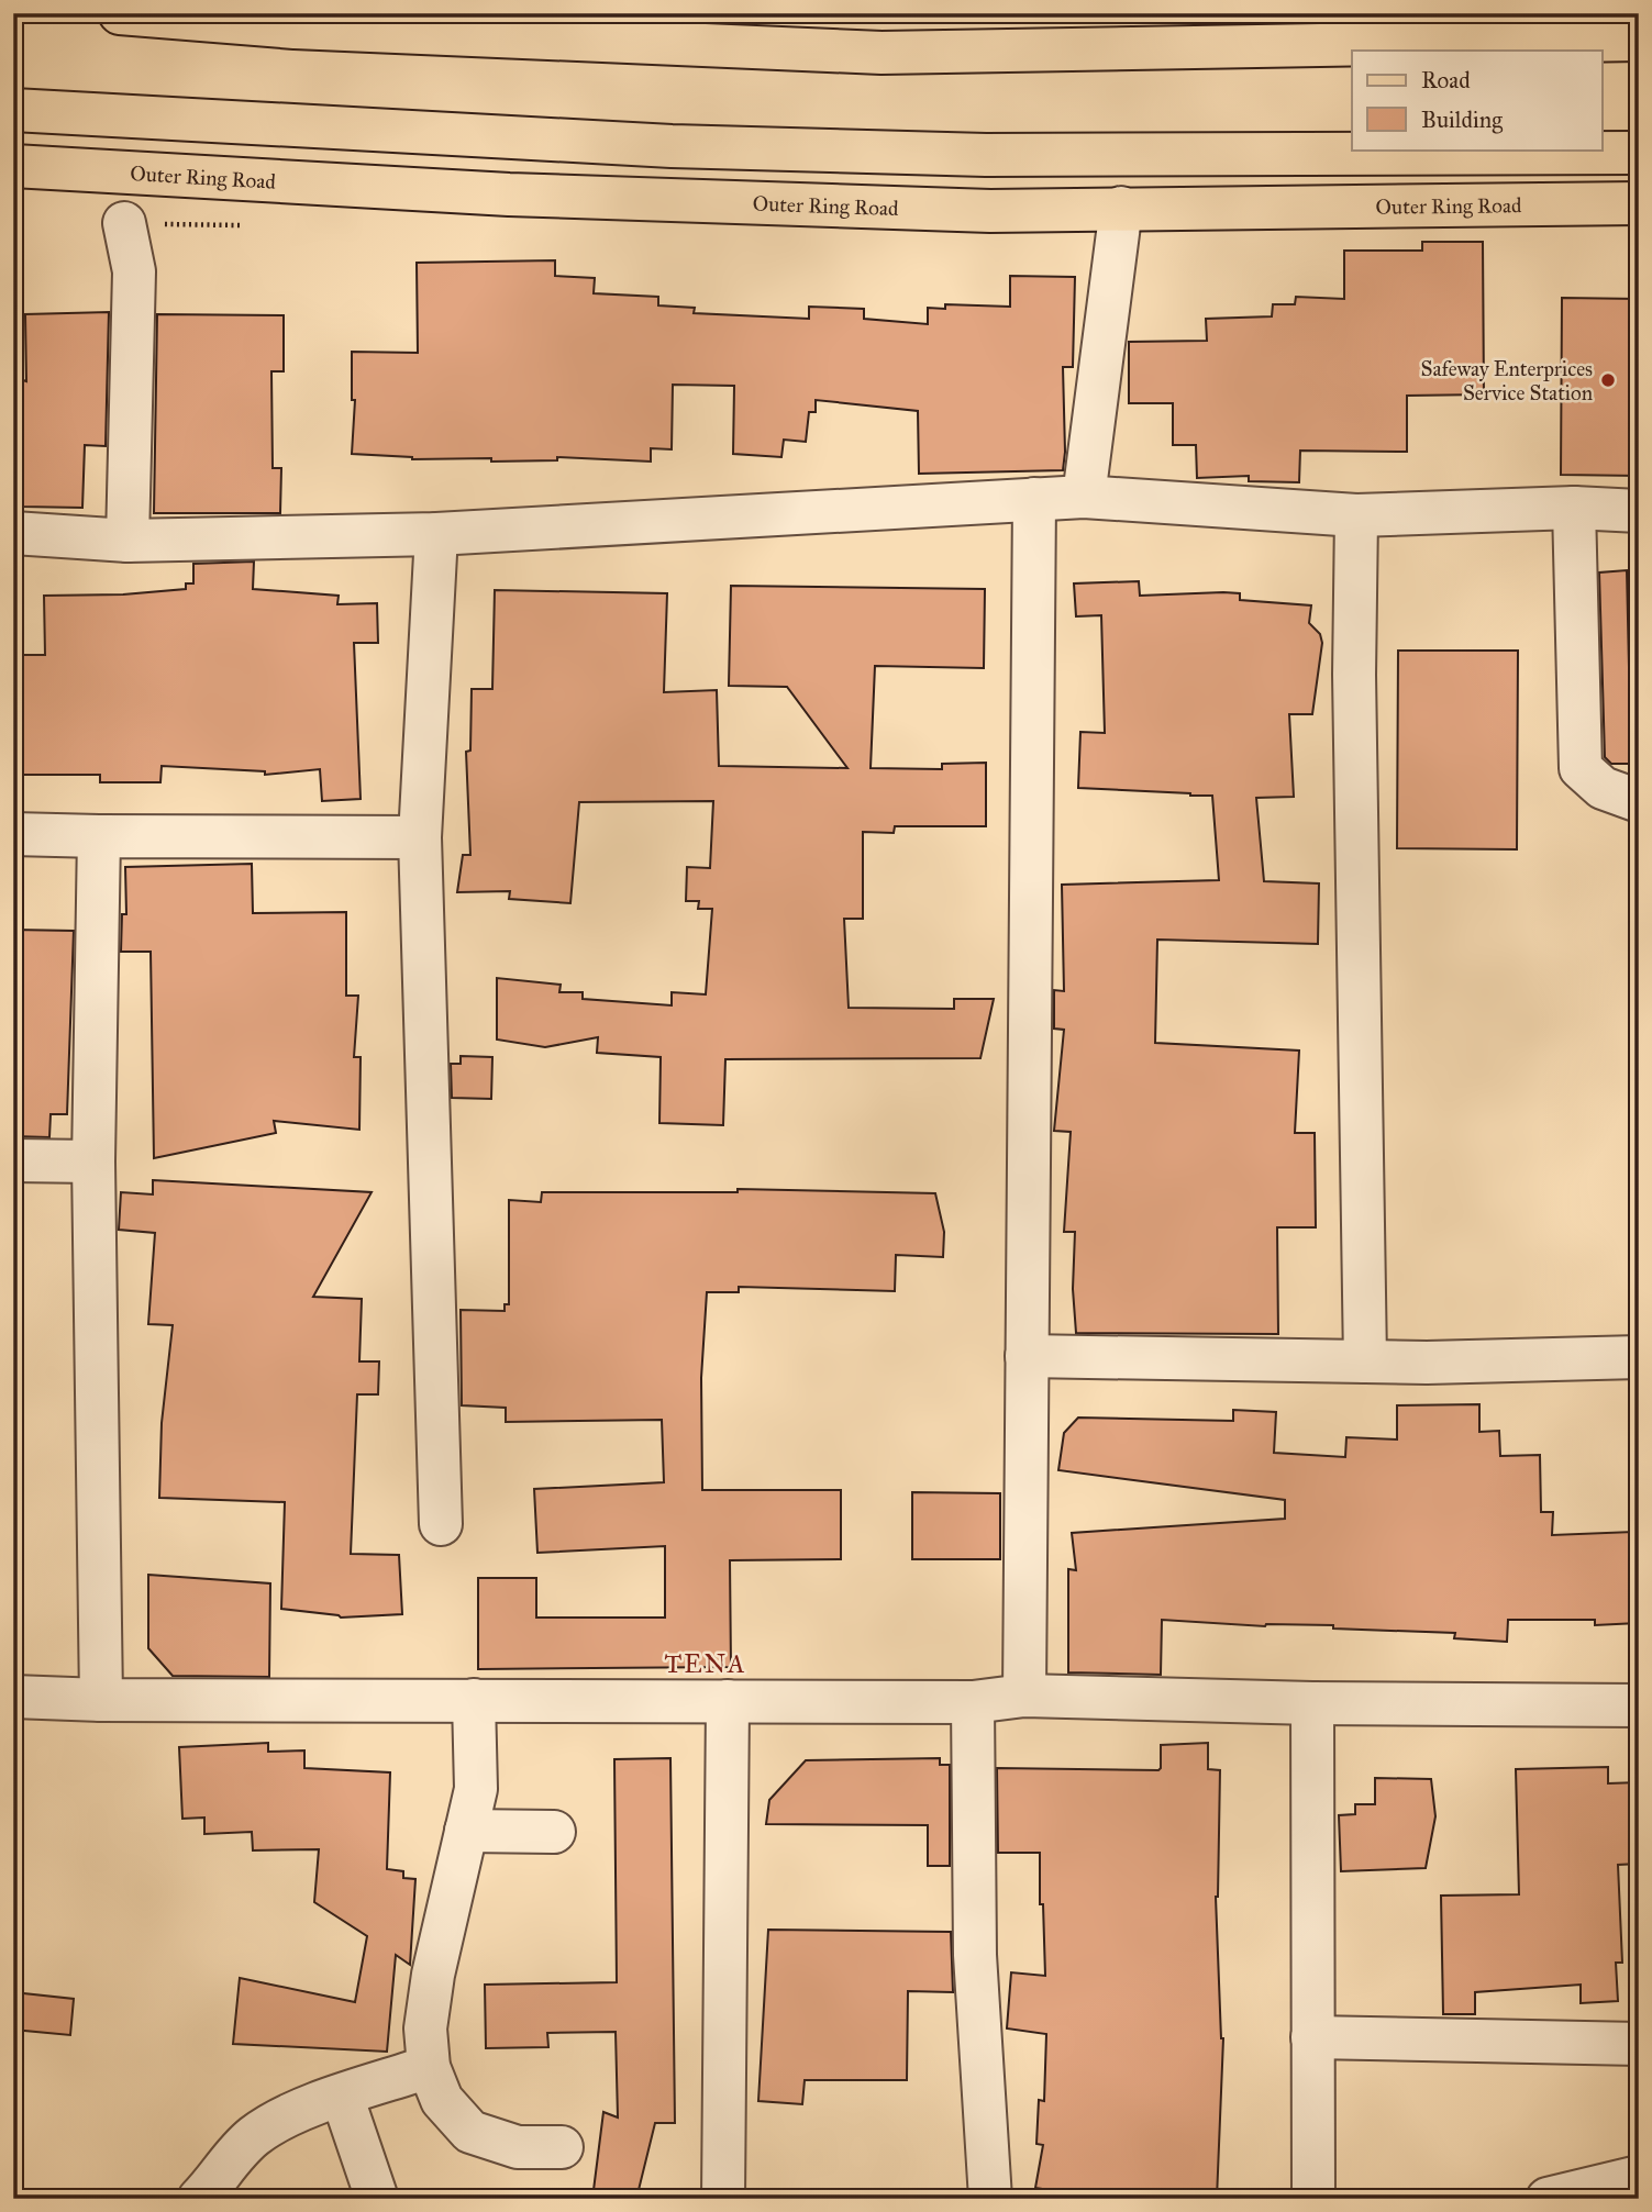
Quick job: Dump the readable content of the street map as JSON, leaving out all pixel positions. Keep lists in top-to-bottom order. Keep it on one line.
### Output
{"streets":{"main road":["Outer Ring Road"]},"districts":["TENA"],"places":["Safeway Enterprices Service Station"],"legend":["Road","Building"]}
